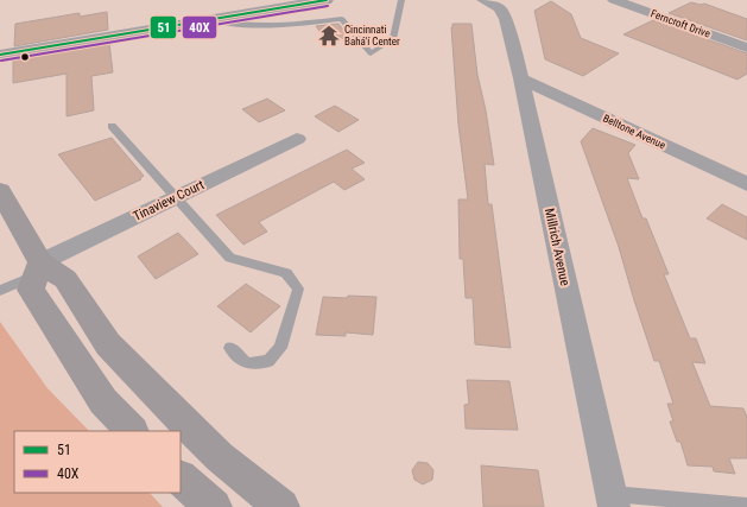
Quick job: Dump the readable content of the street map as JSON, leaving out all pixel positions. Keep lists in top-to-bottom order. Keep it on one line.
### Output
{"streets":{"street":["Ferncroft Drive","Belltone Avenue","Tinaview Court","Millrich Avenue"]},"crossings":[["Belltone Avenue","Millrich Avenue"]],"places":{"temple":["Cincinnati Bahá'í Center"]},"lines":["transit line 51","transit line 40X"],"legend":["51","40X"]}
